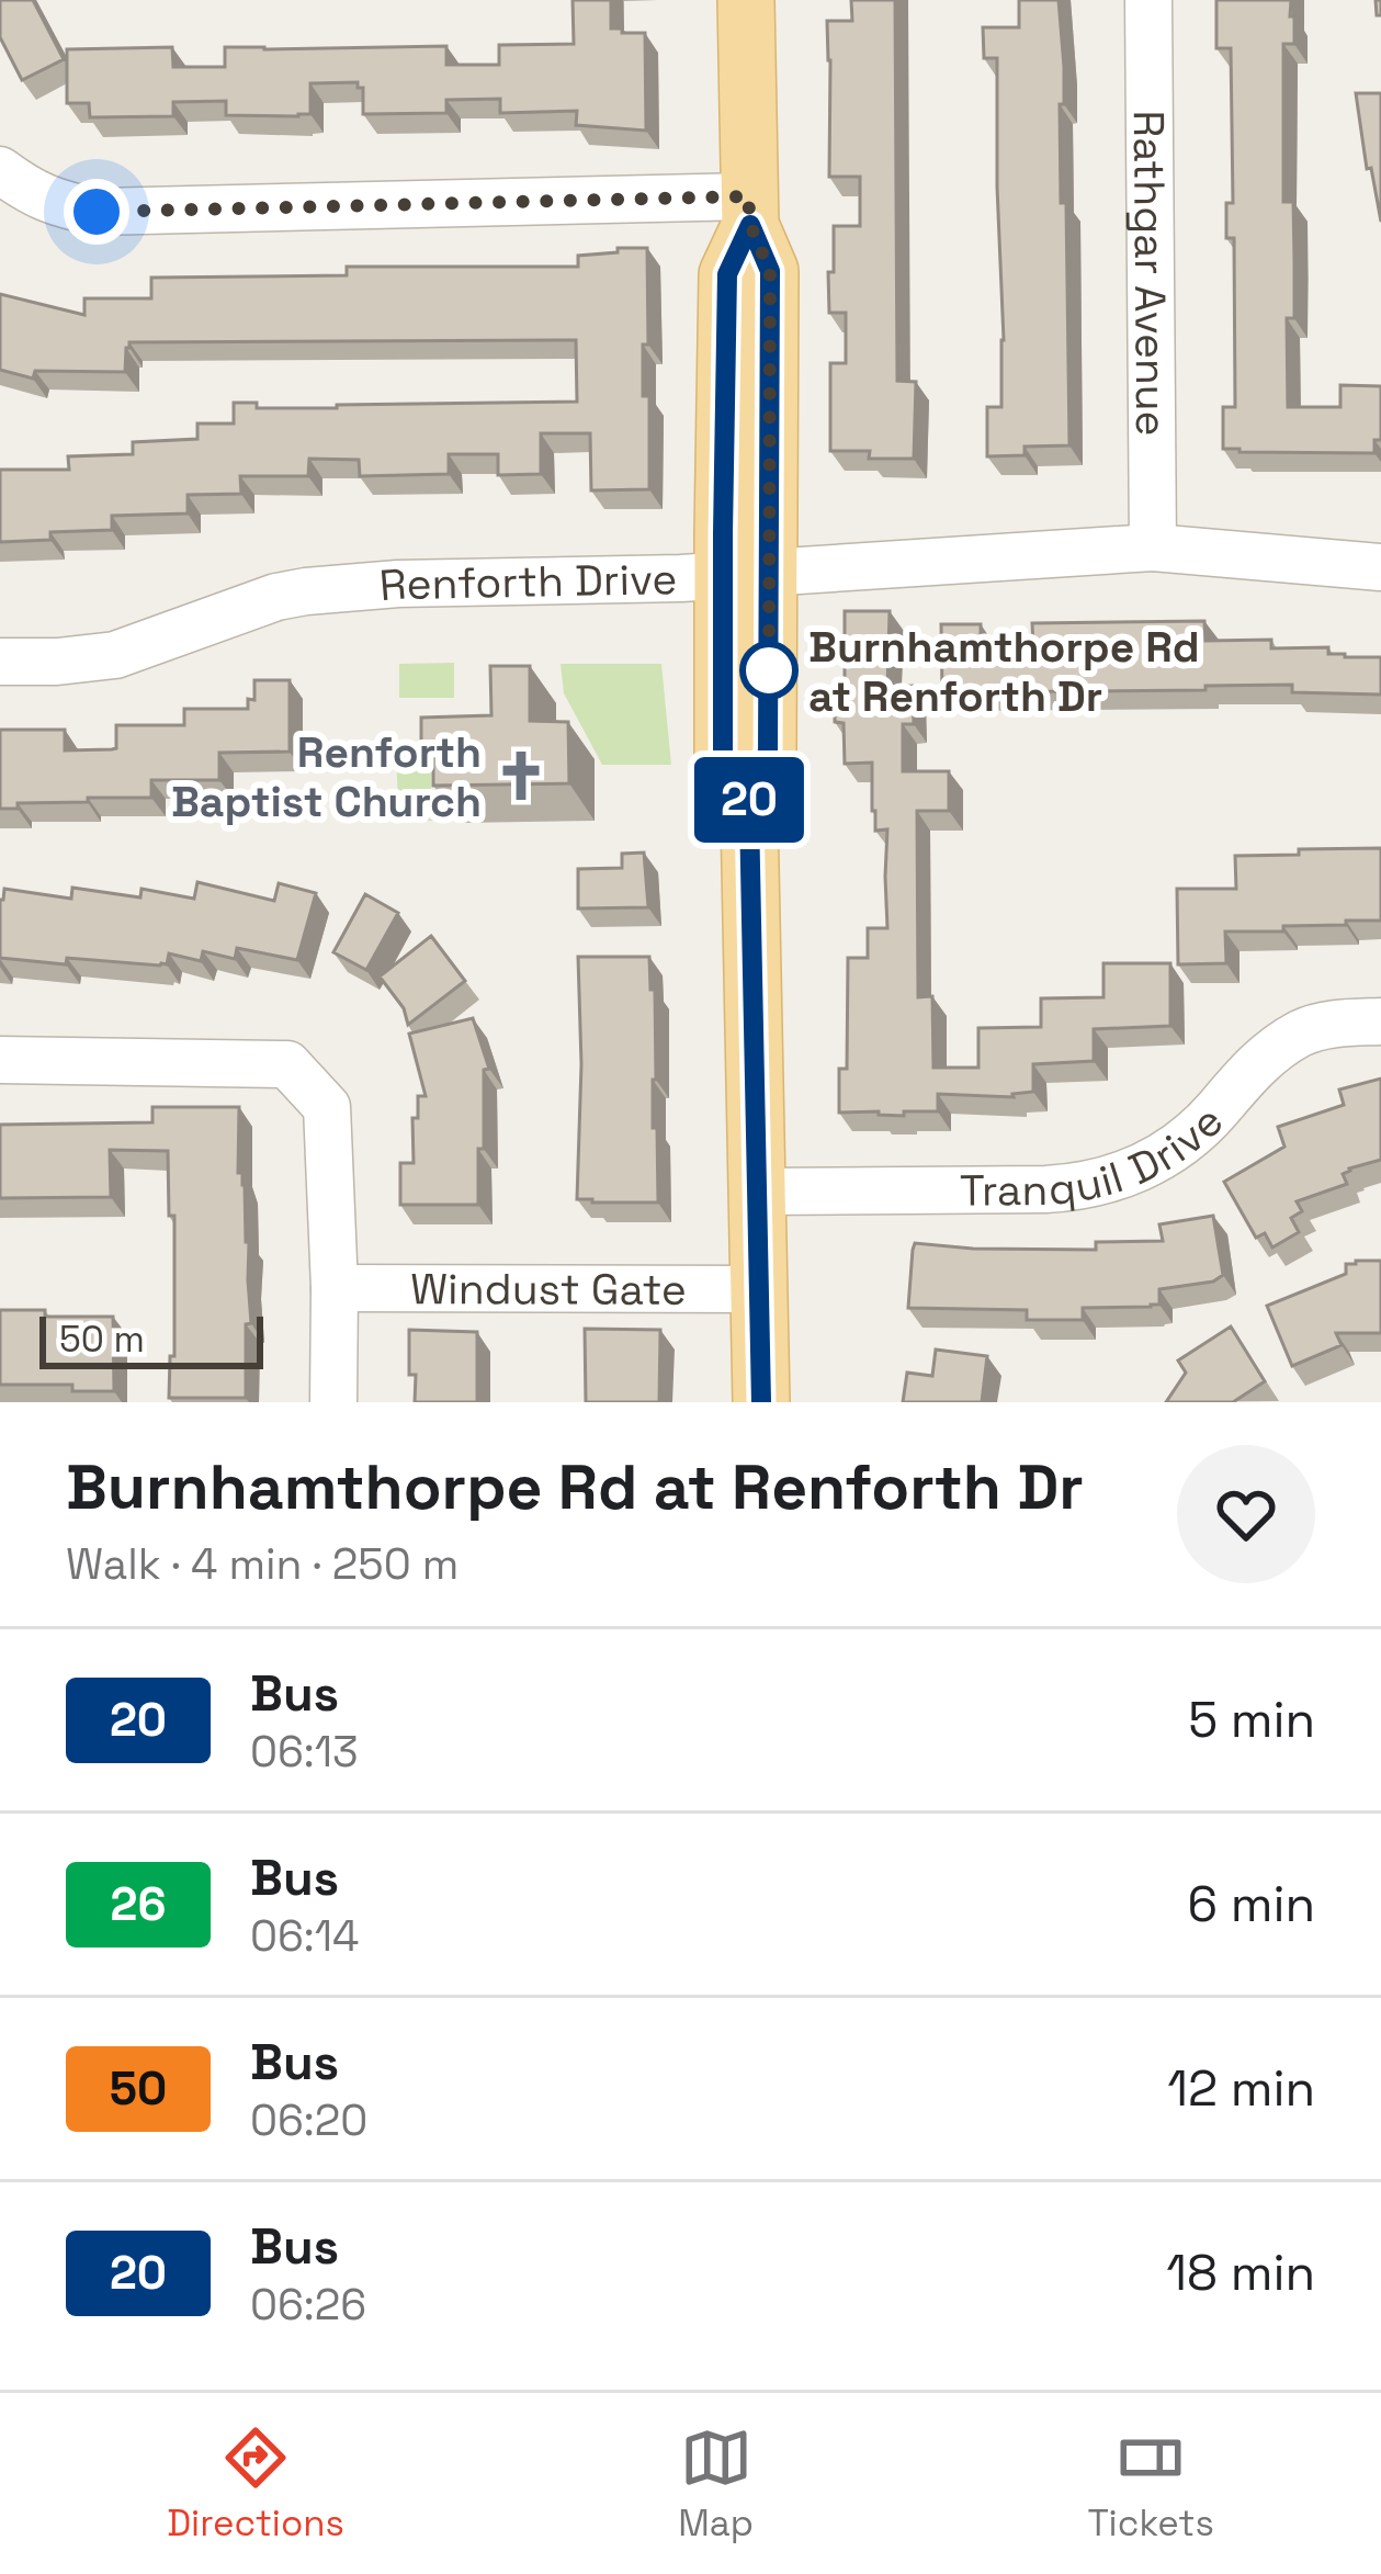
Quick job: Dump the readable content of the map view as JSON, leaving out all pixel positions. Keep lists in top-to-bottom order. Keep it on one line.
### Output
{"streets":{"street":["Rathgar Avenue","Renforth Drive","Tranquil Drive","Windust Gate"]},"crossings":[["Rathgar Avenue","Renforth Drive"]],"places":{"other":["Burnhamthorpe Rd at Renforth Dr"],"church":["Renforth Baptist Church"]},"lines":["bus line 20"],"scale_bar":"50 m","page":{"on_map":"20","scale":"50 m","heading":["Burnhamthorpe Rd at Renforth Dr","Walk · 4 min · 250 m"],"list":[{"mark":"20","name":"Bus","note":"06:13","value":"5 min"},{"mark":"26","name":"Bus","note":"06:14","value":"6 min"},{"mark":"50","name":"Bus","note":"06:20","value":"12 min"},{"mark":"20","name":"Bus","note":"06:26","value":"18 min"}],"tabs":["Directions","Map","Tickets"]}}
